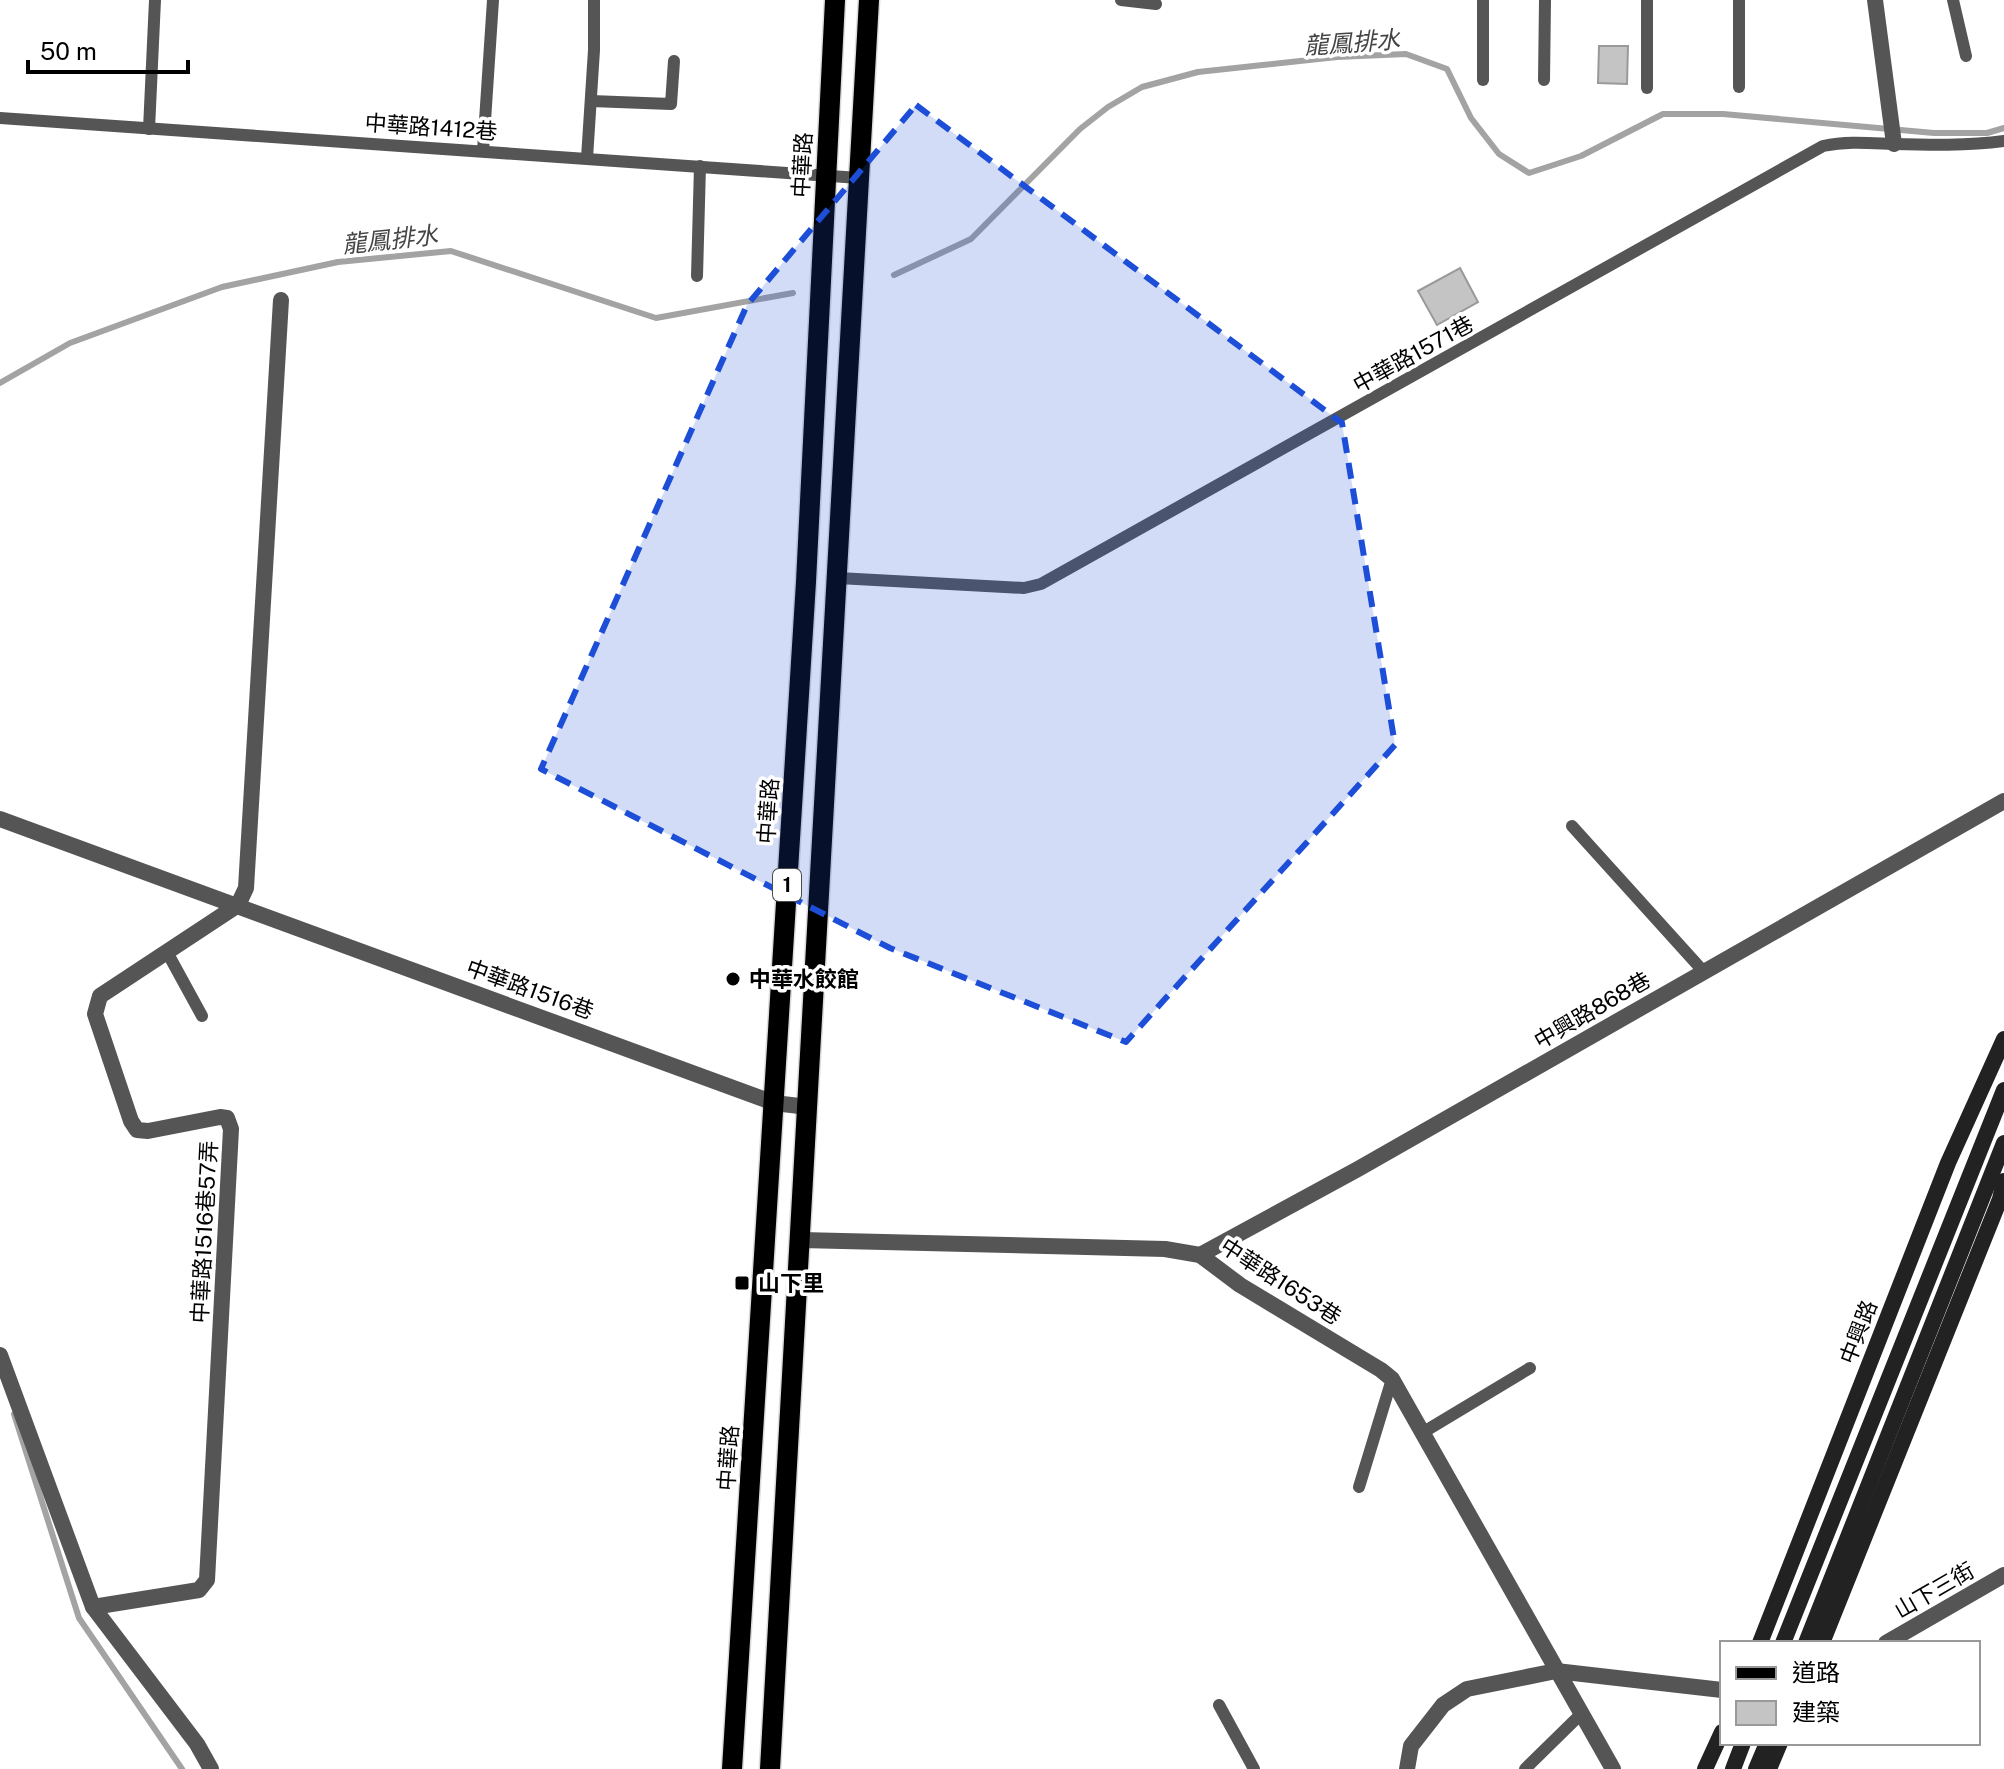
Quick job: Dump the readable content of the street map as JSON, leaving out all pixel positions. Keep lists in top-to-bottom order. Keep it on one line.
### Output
{"streets":{"main road":["中華路","1"],"street":["中華路1516巷","中興路868巷","中華路1516巷57弄","中華路1653巷","中興路","山下三街"],"lane":["中華路1412巷","中華路1571巷"]},"crossings":[["中華路1412巷","中華路"],["中華路1412巷","1"],["中華路","中華路1516巷"],["中華路1571巷","1"],["1","中華路1516巷"],["1","中華路1653巷"],["中華路1516巷","中華路1516巷57弄"],["中興路868巷","中華路1653巷"]],"water":["龍鳳排水"],"places":{"other":["中華水餃館"],"transit":["山下里"]},"legend":["道路","建築"],"scale_bar":"50 m"}
